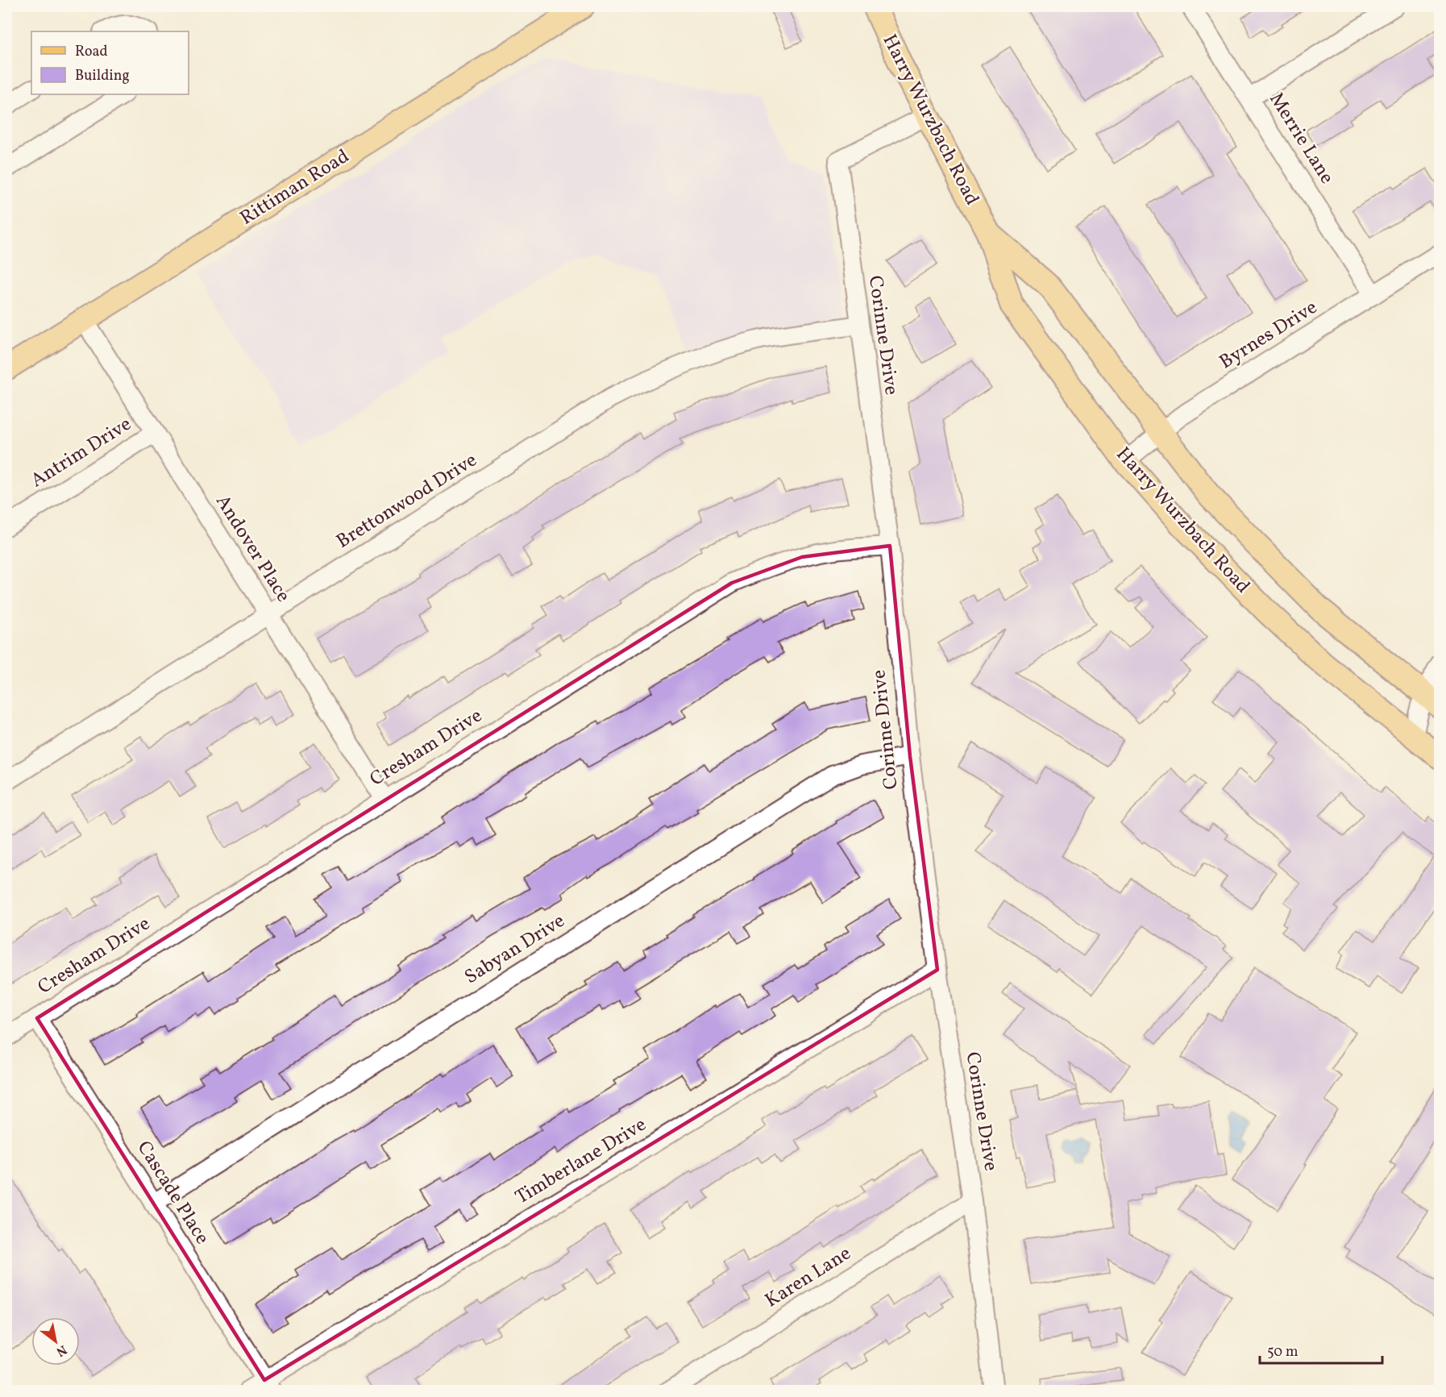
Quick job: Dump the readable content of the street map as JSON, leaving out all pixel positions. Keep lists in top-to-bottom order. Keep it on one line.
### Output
{"streets":{"main road":["Harry Wurzbach Road","Rittiman Road"],"street":["Merrie Lane","Corinne Drive","Byrnes Drive","Antrim Drive","Brettonwood Drive","Andover Place","Cresham Drive","Sabyan Drive","Timberlane Drive","Cascade Place","Karen Lane"]},"crossings":[["Harry Wurzbach Road","Corinne Drive"],["Harry Wurzbach Road","Byrnes Drive"],["Merrie Lane","Byrnes Drive"],["Rittiman Road","Andover Place"],["Corinne Drive","Brettonwood Drive"],["Corinne Drive","Cresham Drive"],["Corinne Drive","Sabyan Drive"],["Corinne Drive","Timberlane Drive"],["Corinne Drive","Karen Lane"],["Antrim Drive","Andover Place"],["Brettonwood Drive","Andover Place"],["Andover Place","Cresham Drive"],["Cresham Drive","Cascade Place"],["Sabyan Drive","Cascade Place"],["Timberlane Drive","Cascade Place"]],"legend":["Road","Building"],"scale_bar":"50 m","north":"bottom right"}
